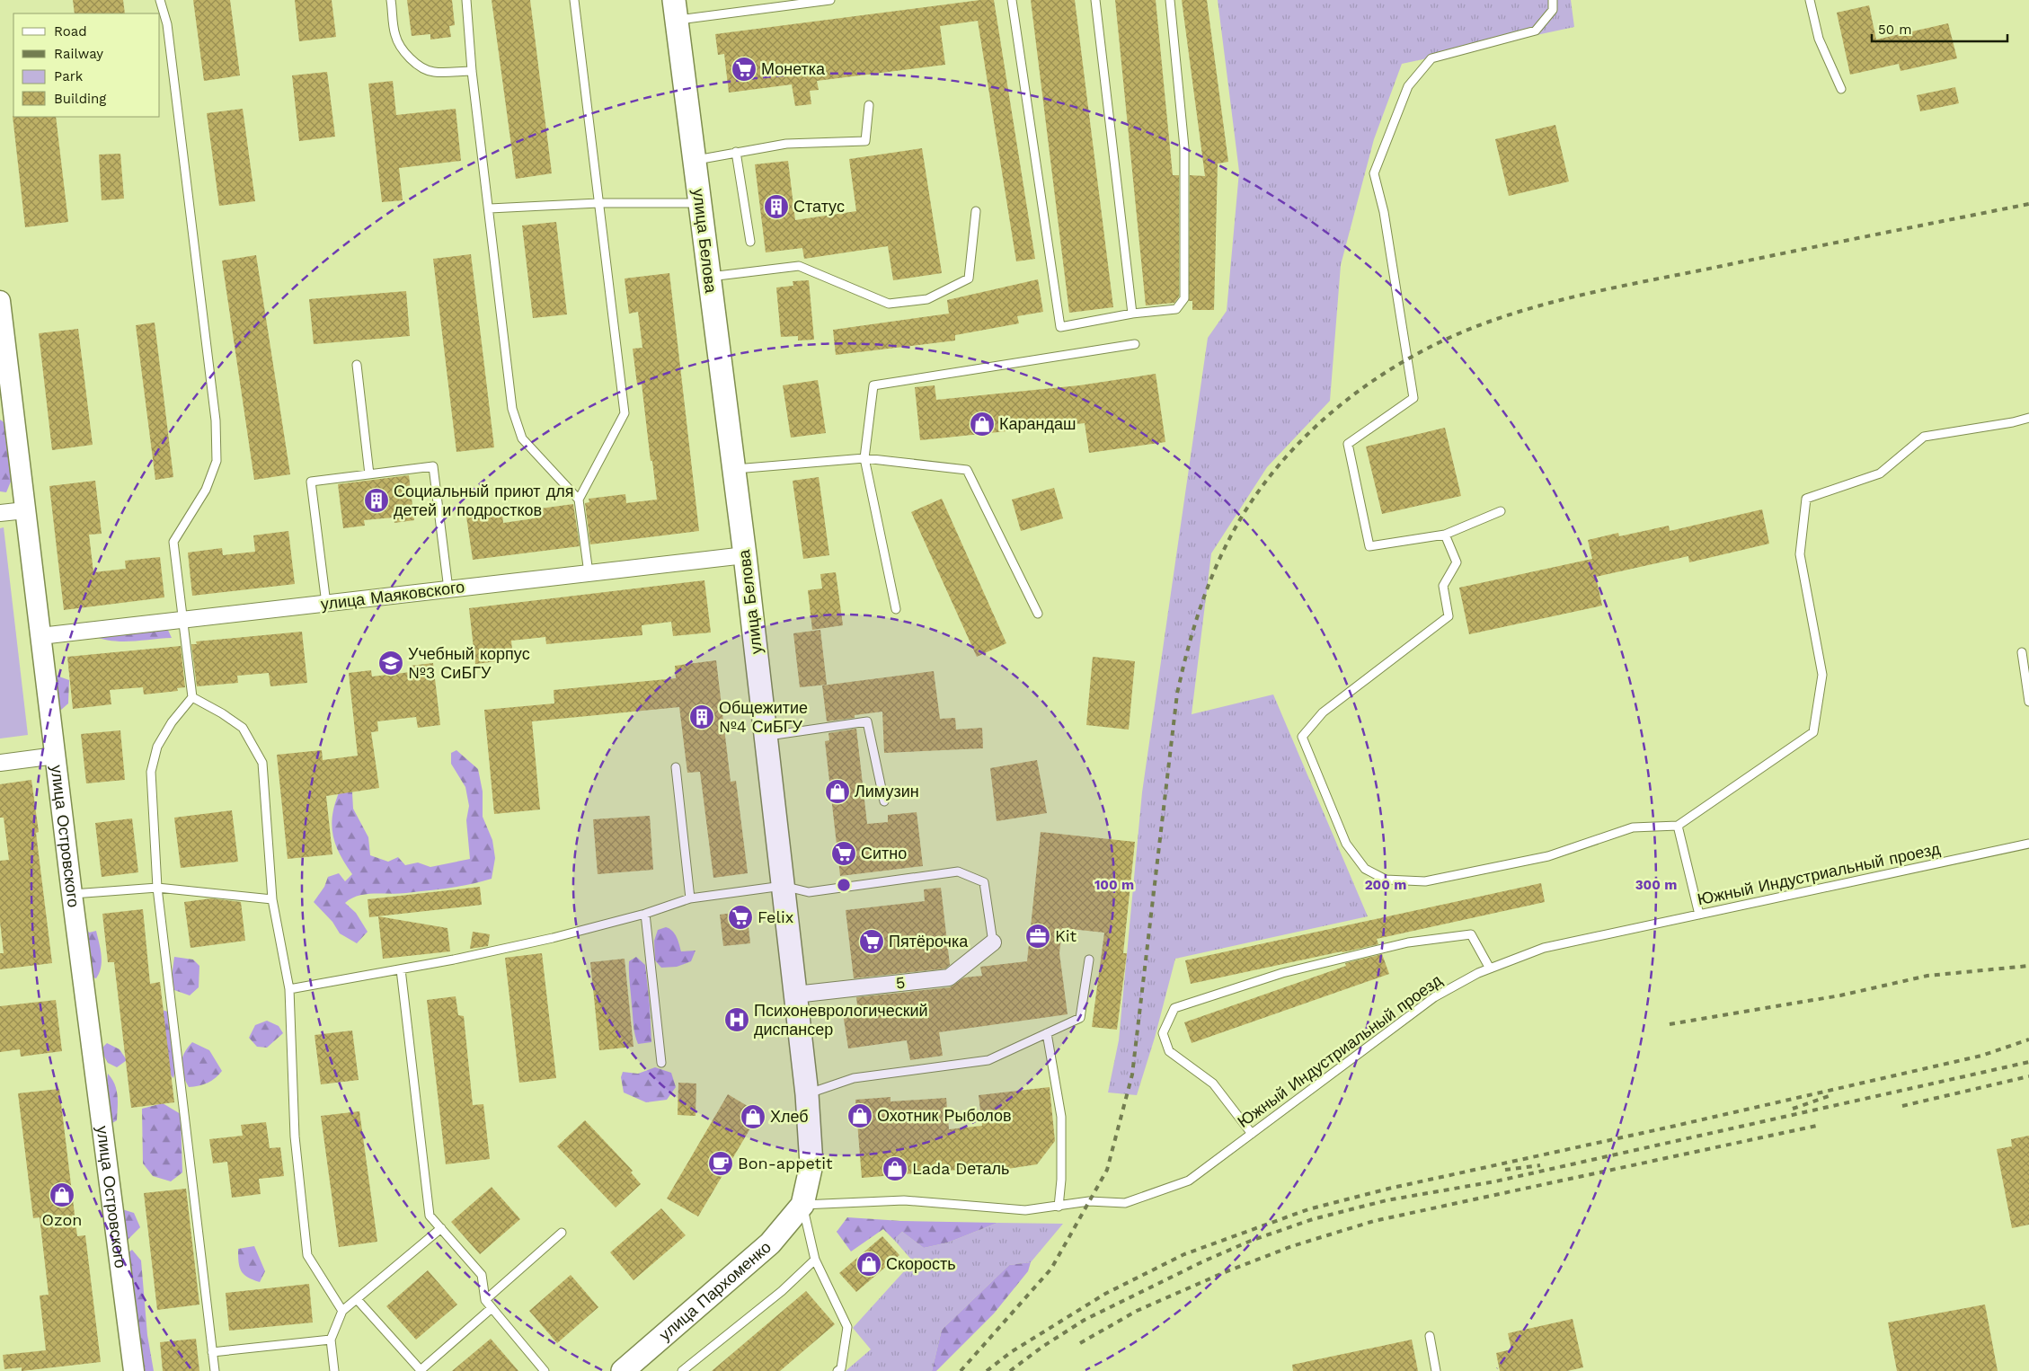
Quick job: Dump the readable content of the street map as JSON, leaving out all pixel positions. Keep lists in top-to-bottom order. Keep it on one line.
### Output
{"streets":{"main road":["улица Белова","улица Пархоменко"],"street":["улица Маяковского","улица Островского","5"],"lane":["Южный Индустриальный проезд"]},"crossings":[["улица Белова","улица Маяковского"],["улица Белова","Южный Индустриальный проезд"],["улица Белова","5"],["улица Белова","улица Пархоменко"],["улица Маяковского","улица Островского"],["Южный Индустриальный проезд","улица Пархоменко"]],"places":{"supermarket":["Монетка","Ситно","Felix","Пятёрочка"],"building":["Статус","Социальный приют для детей и подростков","Общежитие №4 СиБГУ"],"shop":["Карандаш","Лимузин","Охотник Рыболов","Хлеб","Lada Dеталь","Ozon","Скорость"],"school or university":["Учебный корпус №3 СиБГУ"],"office":["Kit"],"hospital":["Психоневрологический диспансер"],"cafe":["Bon-appetit"]},"legend":["Road","Railway","Park","Building"],"scale_bar":"50 m","rings":["100 m","200 m","300 m"]}
